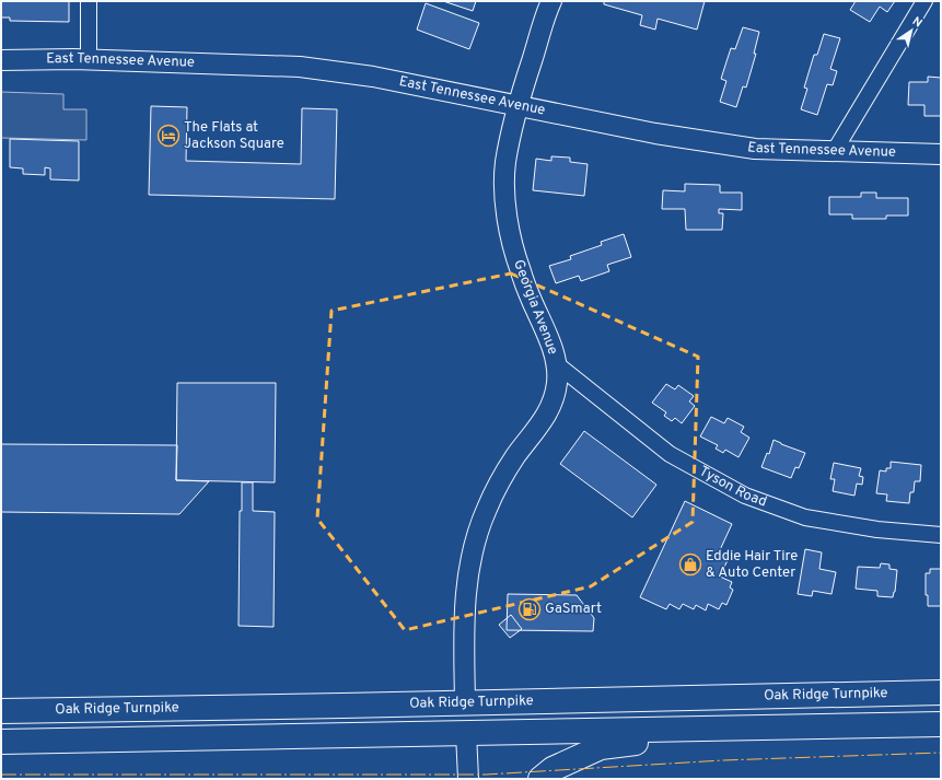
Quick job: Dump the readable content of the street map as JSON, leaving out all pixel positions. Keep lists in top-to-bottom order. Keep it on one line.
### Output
{"streets":{"highway":["Oak Ridge Turnpike"],"street":["East Tennessee Avenue","Georgia Avenue","Tyson Road"]},"crossings":[["East Tennessee Avenue","Georgia Avenue"],["Georgia Avenue","Tyson Road"],["Georgia Avenue","Oak Ridge Turnpike"]],"places":{"hotel":["The Flats at Jackson Square"],"shop":["Eddie Hair Tire & Auto Center"],"fuel station":["GaSmart"]},"north":"top right"}
